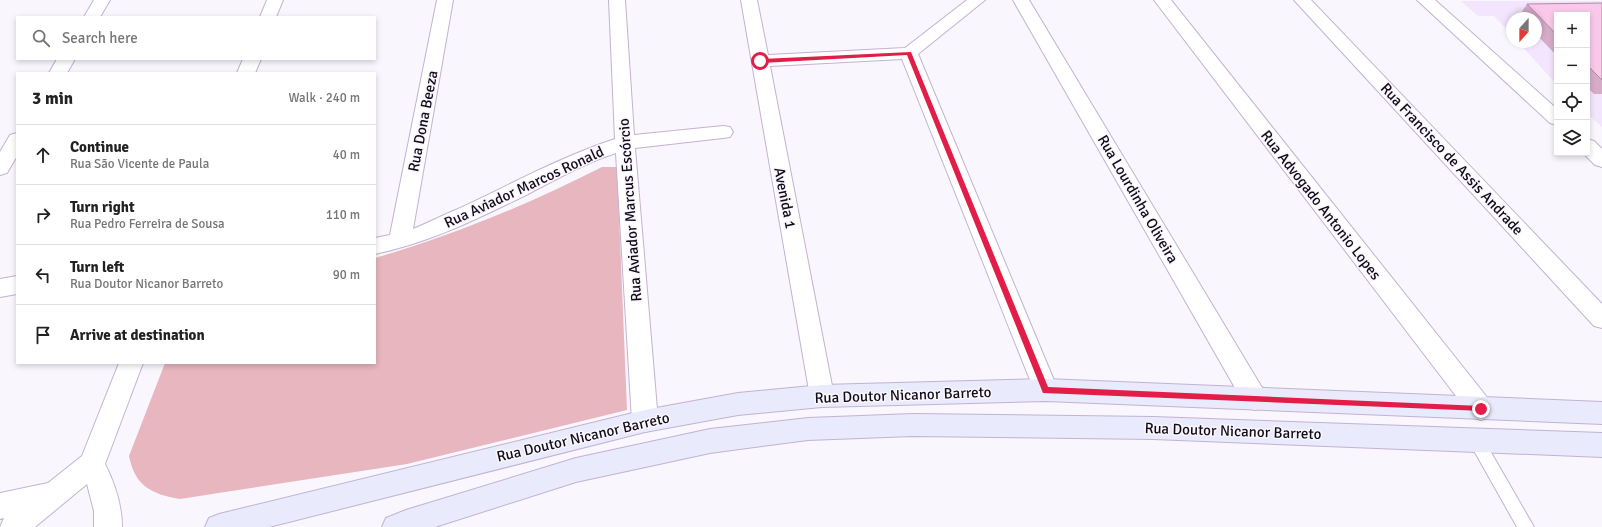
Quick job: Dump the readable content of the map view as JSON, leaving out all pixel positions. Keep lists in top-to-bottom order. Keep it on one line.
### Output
{"streets":{"main road":["Rua Doutor Nicanor Barreto"],"street":["Rua Dona Beeza","Rua Francisco de Assis Andrade","Rua Aviador Marcos Ronald","Avenida 1","Rua Lourdinha Oliveira","Rua Advogado Antonio Lopes","Rua Aviador Marcus Escórcio"]},"crossings":[["Rua Dona Beeza","Rua Aviador Marcos Ronald"],["Rua Aviador Marcos Ronald","Rua Aviador Marcus Escórcio"],["Avenida 1","Rua Doutor Nicanor Barreto"],["Rua Lourdinha Oliveira","Rua Doutor Nicanor Barreto"],["Rua Advogado Antonio Lopes","Rua Doutor Nicanor Barreto"],["Rua Aviador Marcus Escórcio","Rua Doutor Nicanor Barreto"]],"north":"bottom","page":{"map_buttons":["+","−"],"search":"Search here","heading":["3 min","Walk · 240 m"],"list":[["Continue","Rua São Vicente de Paula","40 m"],["Turn right","Rua Pedro Ferreira de Sousa","110 m"],["Turn left","Rua Doutor Nicanor Barreto","90 m"],"Arrive at destination"]}}
